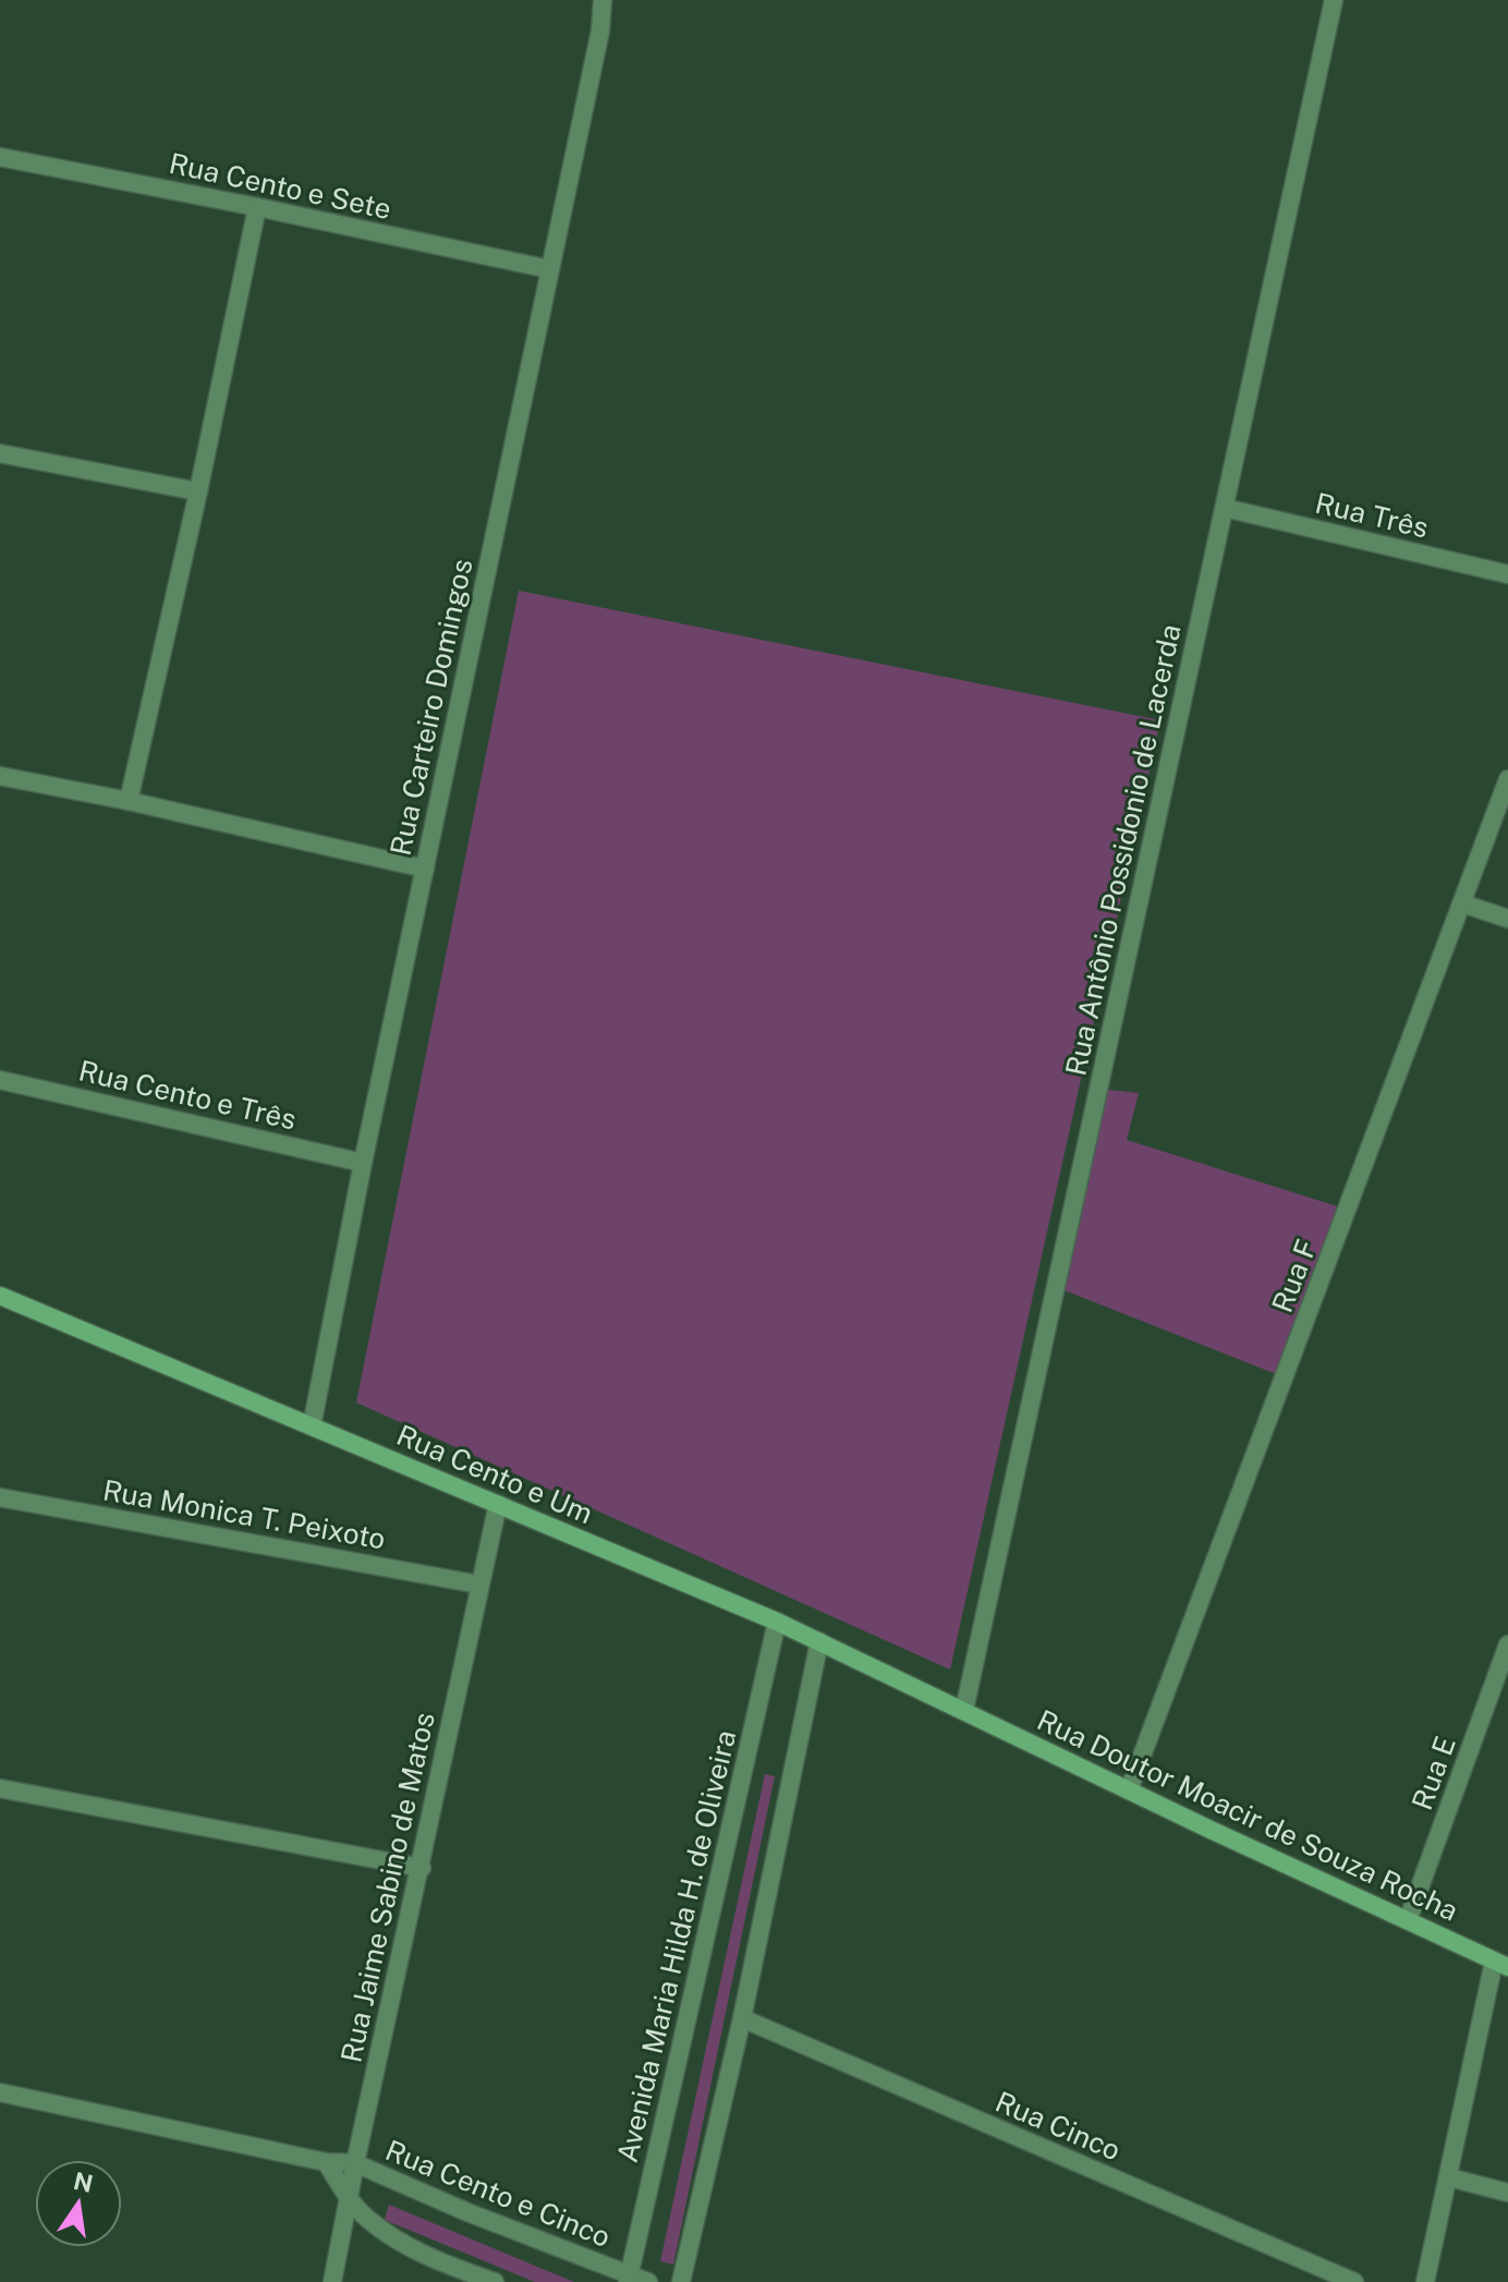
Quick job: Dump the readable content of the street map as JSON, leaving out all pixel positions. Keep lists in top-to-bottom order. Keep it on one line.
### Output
{"streets":{"street":["Rua Cento e Sete","Rua Três","Rua Carteiro Domingos","Rua Antônio Possidonio de Lacerda","Rua Cento e Três","Rua F","Rua Cento e Um","Rua Monica T. Peixoto","Rua E","Rua Doutor Moacir de Souza Rocha","Rua Jaime Sabino de Matos","Avenida Maria Hilda H. de Oliveira","Rua Cinco","Rua Cento e Cinco"]},"crossings":[["Rua Cento e Sete","Rua Carteiro Domingos"],["Rua Três","Rua Antônio Possidonio de Lacerda"],["Rua Carteiro Domingos","Rua Cento e Três"],["Rua Carteiro Domingos","Rua Cento e Um"],["Rua Antônio Possidonio de Lacerda","Rua Cento e Um"],["Rua Antônio Possidonio de Lacerda","Rua Doutor Moacir de Souza Rocha"],["Rua F","Rua Doutor Moacir de Souza Rocha"],["Rua Cento e Um","Rua Doutor Moacir de Souza Rocha"],["Rua Cento e Um","Rua Jaime Sabino de Matos"],["Rua Cento e Um","Avenida Maria Hilda H. de Oliveira"],["Rua Monica T. Peixoto","Rua Jaime Sabino de Matos"],["Rua E","Rua Doutor Moacir de Souza Rocha"],["Rua Jaime Sabino de Matos","Rua Cento e Cinco"],["Avenida Maria Hilda H. de Oliveira","Rua Cento e Cinco"]],"north":"top"}
